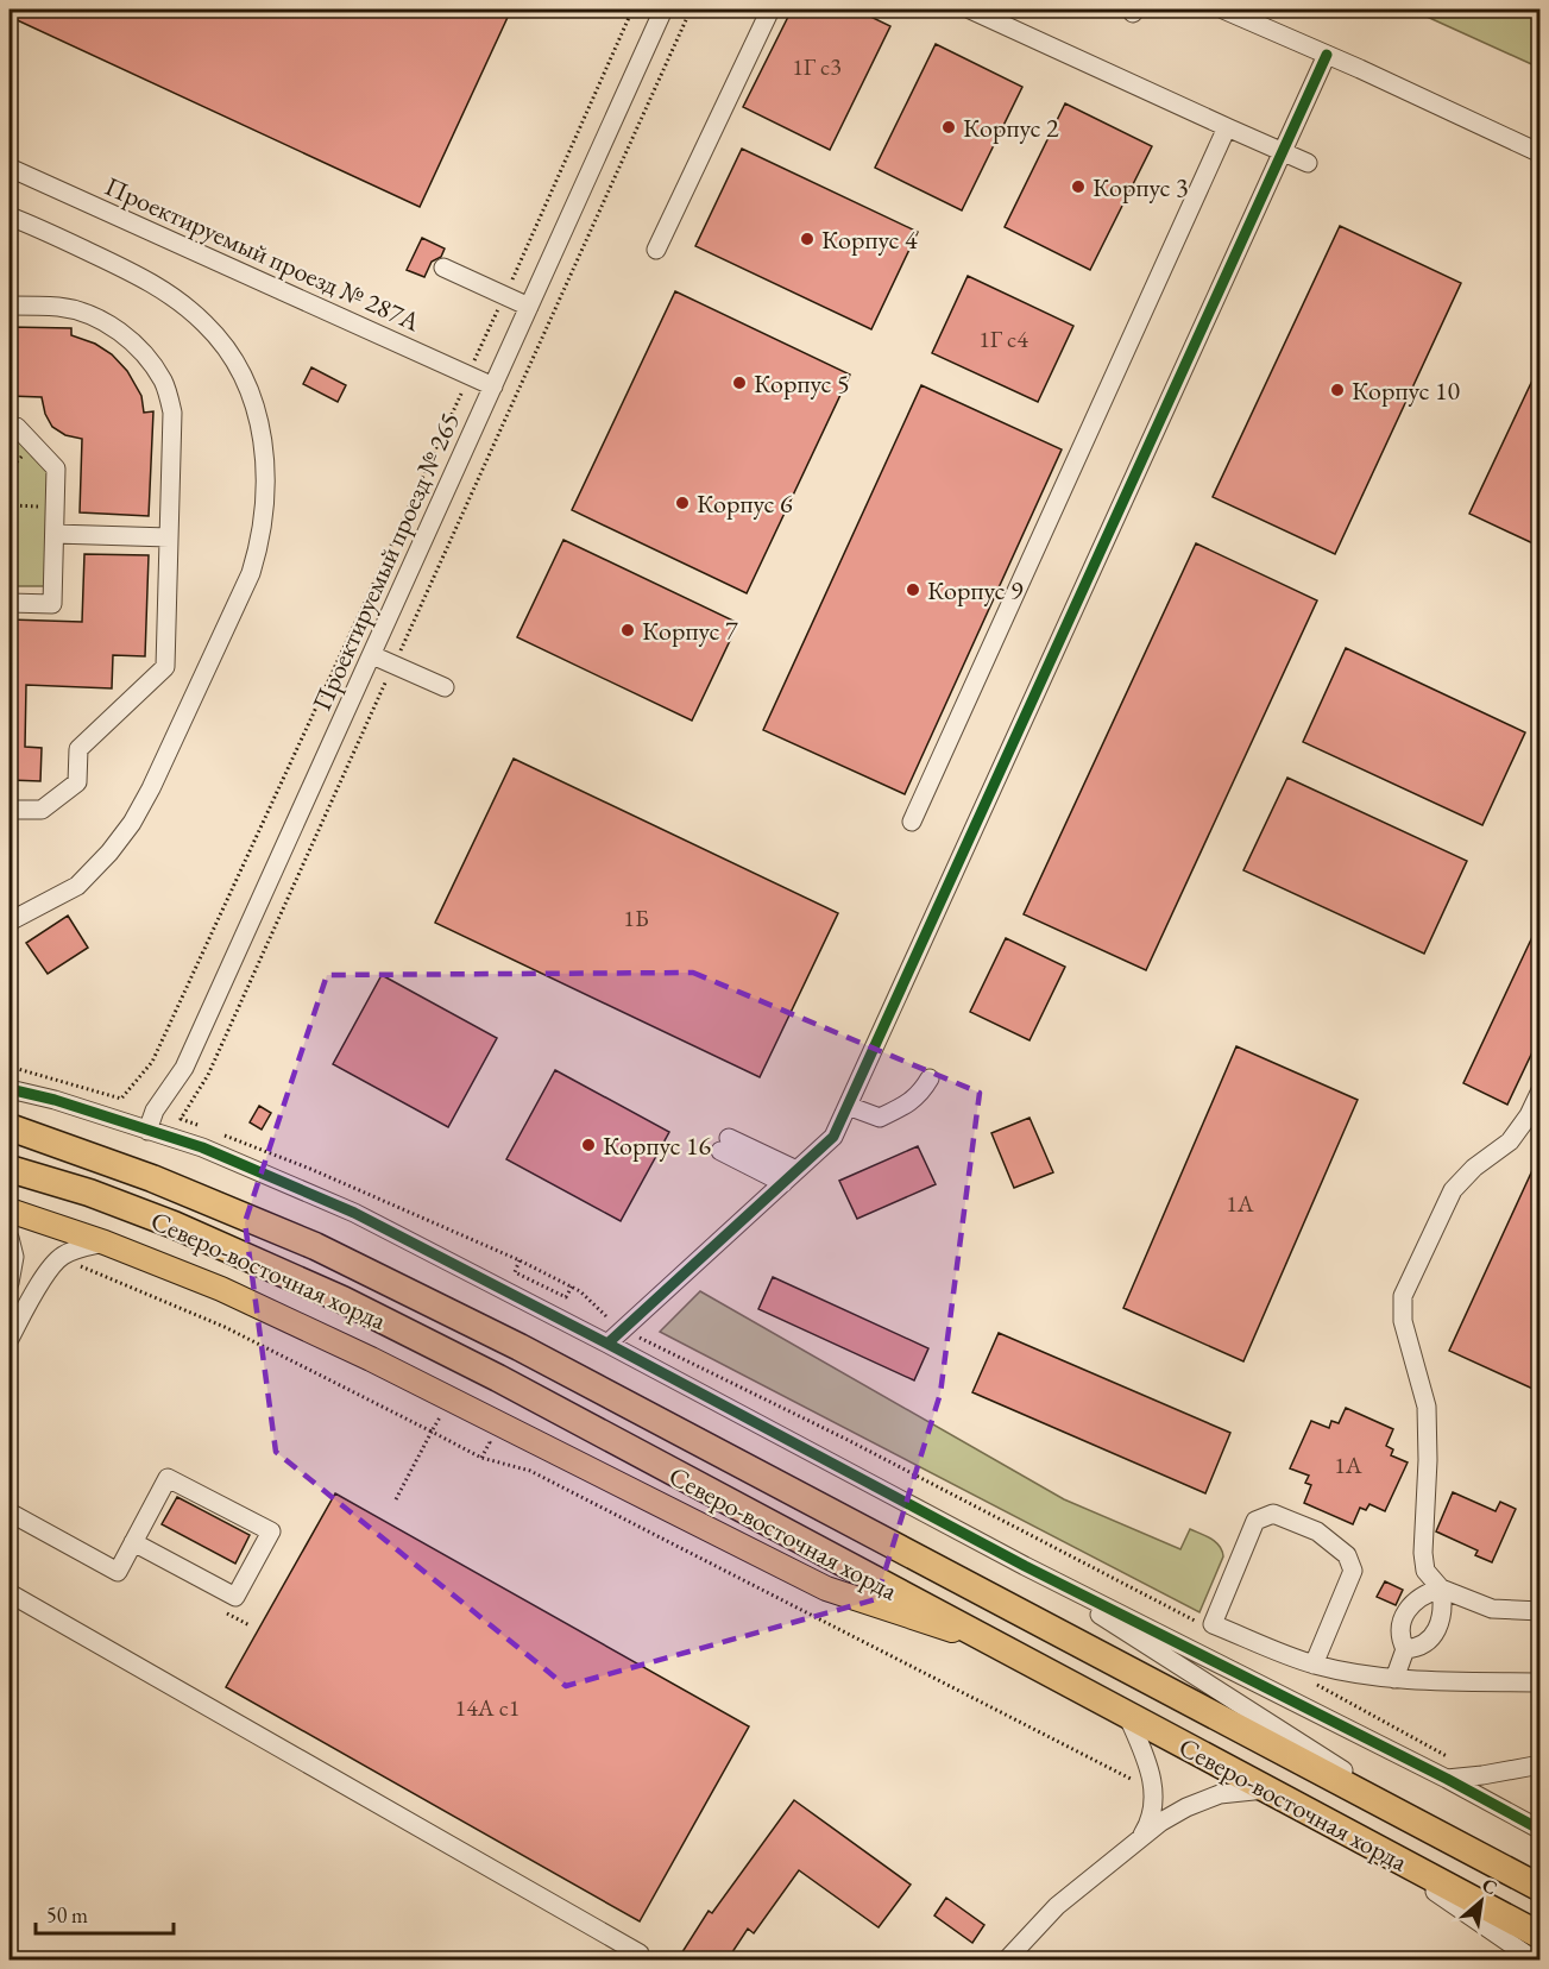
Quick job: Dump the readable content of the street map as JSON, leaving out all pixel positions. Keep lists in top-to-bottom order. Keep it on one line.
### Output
{"streets":{"highway":["Северо-восточная хорда"],"street":["Проектируемый проезд № 287А","Проектируемый проезд № 265"]},"crossings":[["Проектируемый проезд № 287А","Проектируемый проезд № 265"]],"places":["Корпус 2","Корпус 3","Корпус 4","Корпус 5","Корпус 10","Корпус 6","Корпус 9","Корпус 7","Корпус 16"],"house_numbers":["1Г с3","1Г с4","1Б","1А","1А","14А с1"],"scale_bar":"50 m","north":"top right"}
